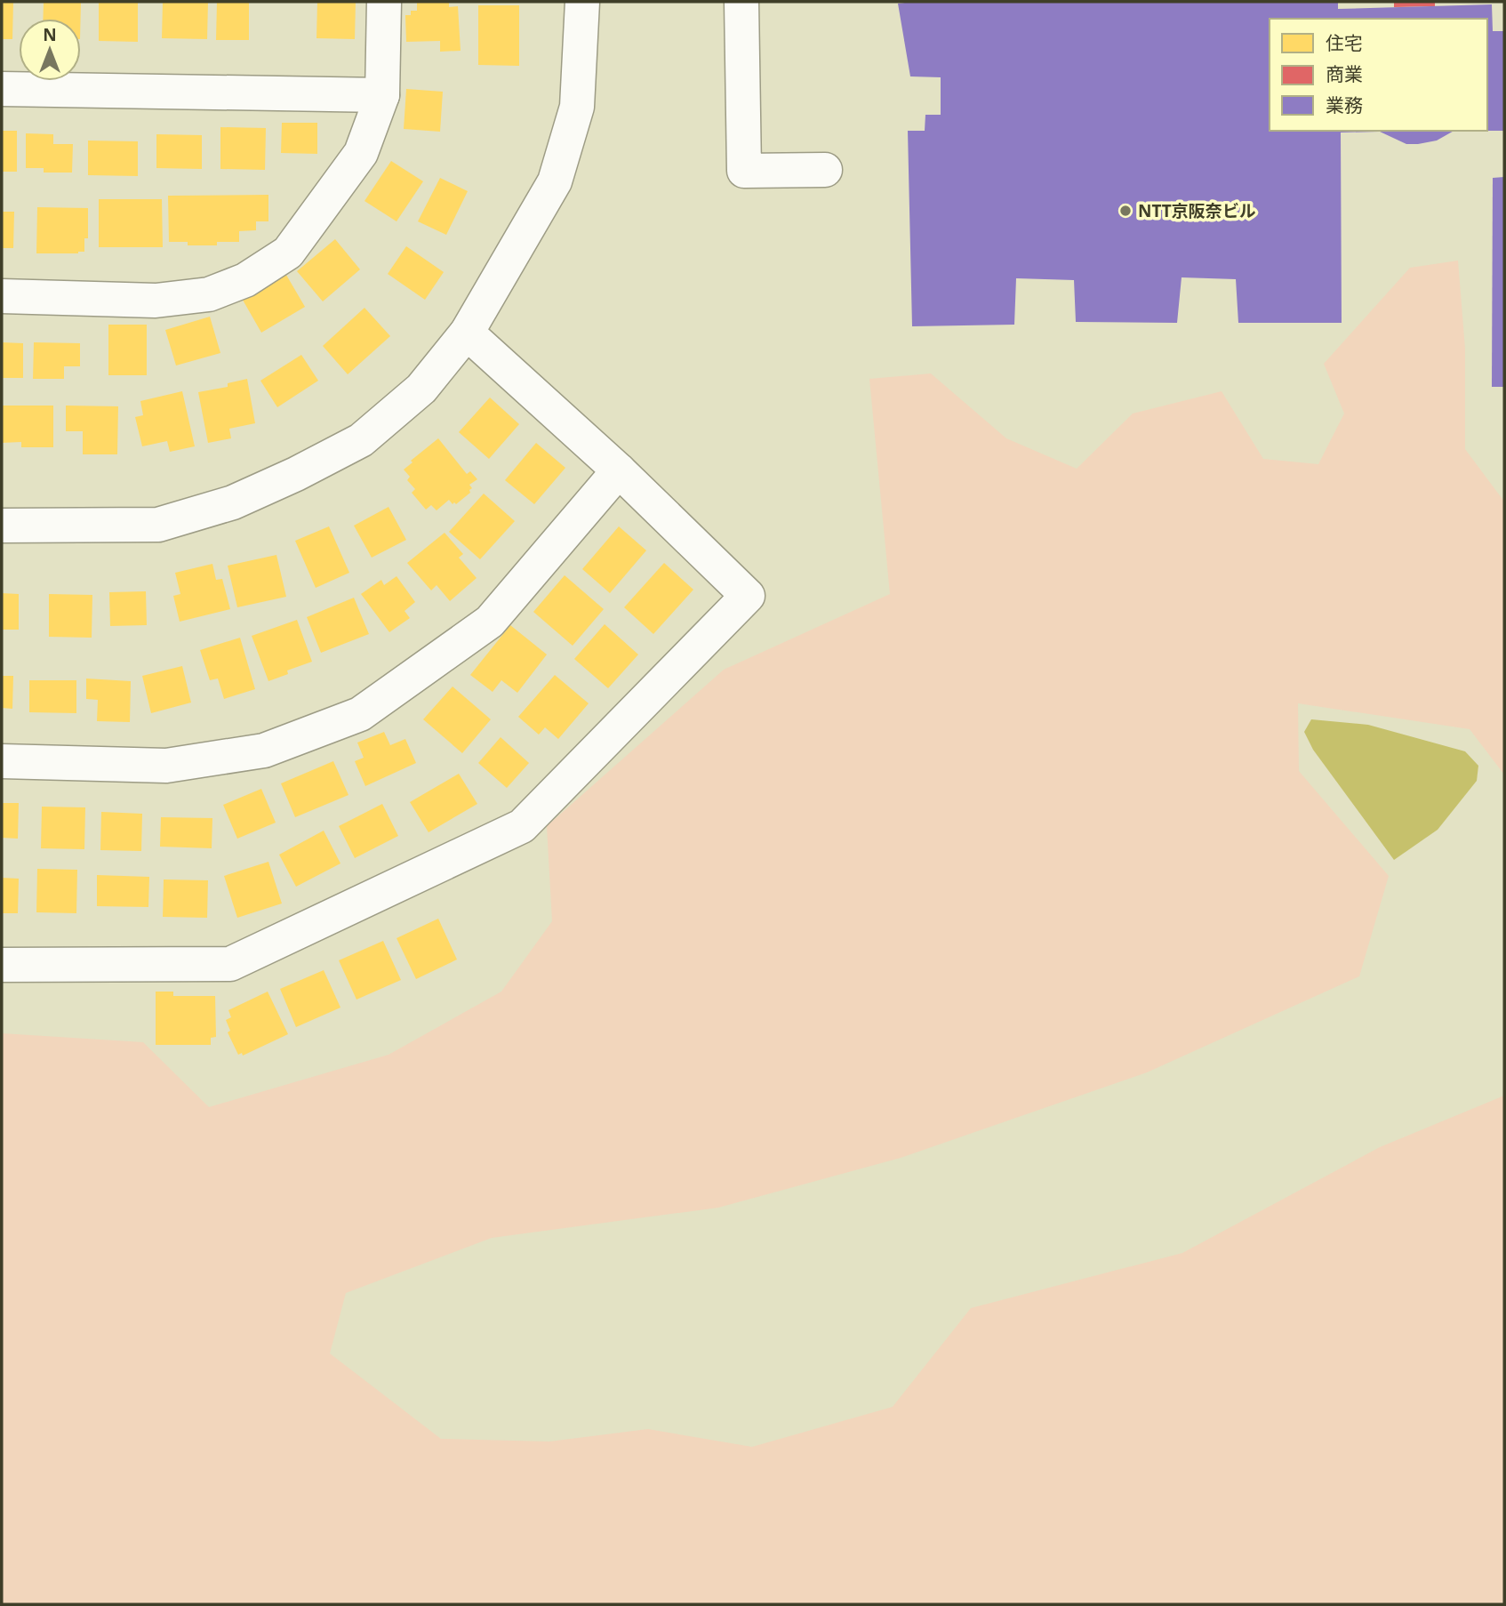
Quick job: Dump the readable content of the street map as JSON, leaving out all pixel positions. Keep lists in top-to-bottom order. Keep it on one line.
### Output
{"places":["NTT京阪奈ビル"],"legend":["住宅","商業","業務"],"north":"top"}
